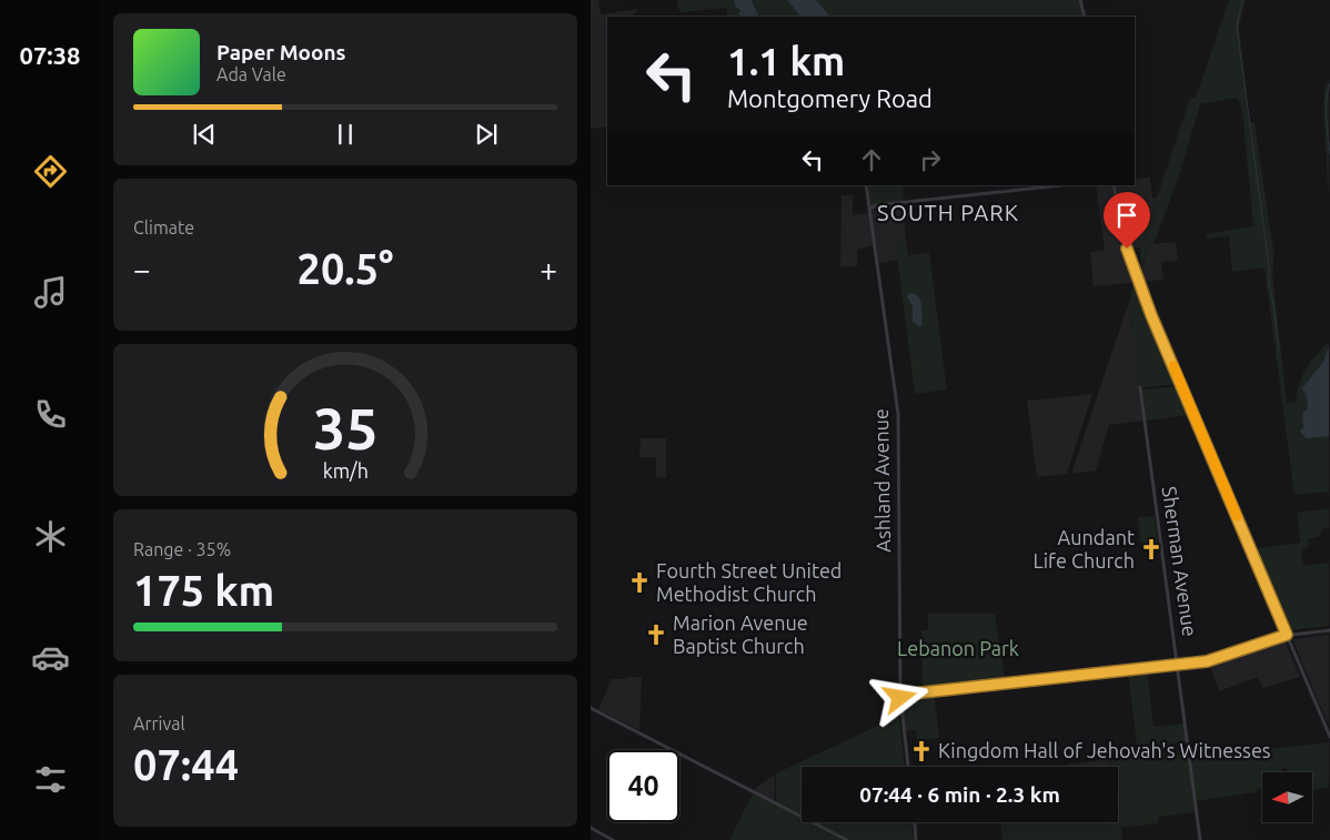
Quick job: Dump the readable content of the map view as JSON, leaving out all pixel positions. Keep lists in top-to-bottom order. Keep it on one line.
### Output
{"streets":{"street":["Ashland Avenue","Sherman Avenue"]},"districts":["SOUTH PARK"],"parks":["Lebanon Park"],"places":{"church":["Aundant Life Church","Fourth Street United Methodist Church","Marion Avenue Baptist Church","Kingdom Hall of Jehovah's Witnesses"]},"north":"left","page":{"tabs":"07:38","turn":["1.1 km","Montgomery Road"],"song":["Paper Moons","Ada Vale"],"tile":["Climate",["Range · 35%","175 km"],["Arrival","07:44"]],"heat":["−","20.5°","+"],"limit":"40","trip":"07:44 · 6 min · 2.3 km","gauge":["35","km/h"]}}
